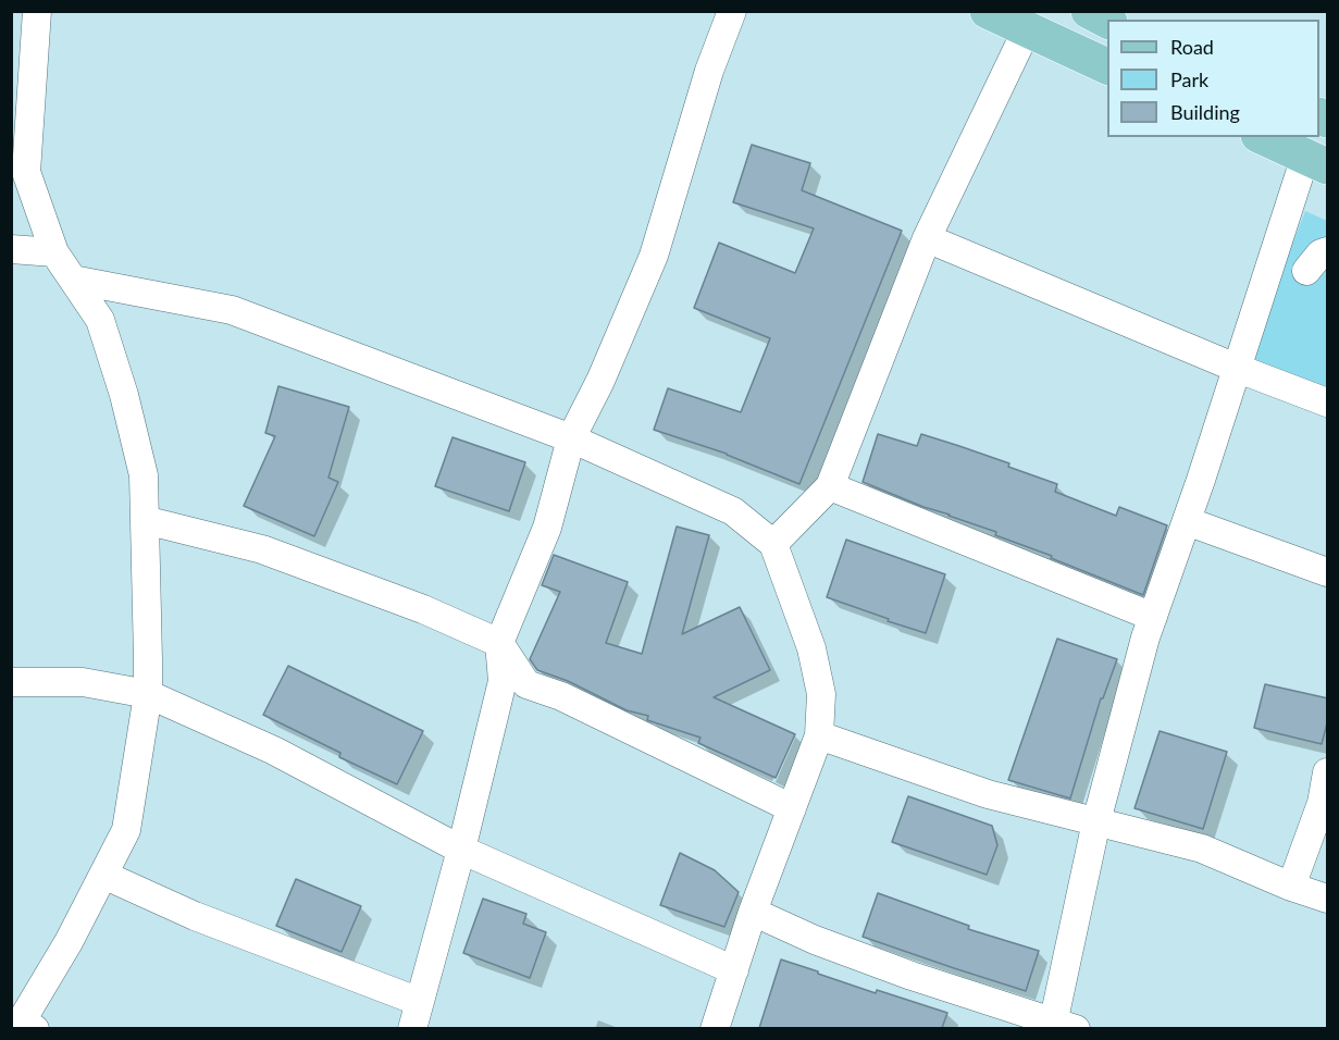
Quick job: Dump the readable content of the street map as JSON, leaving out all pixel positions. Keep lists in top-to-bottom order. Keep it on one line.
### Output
{"legend":["Road","Park","Building"]}
